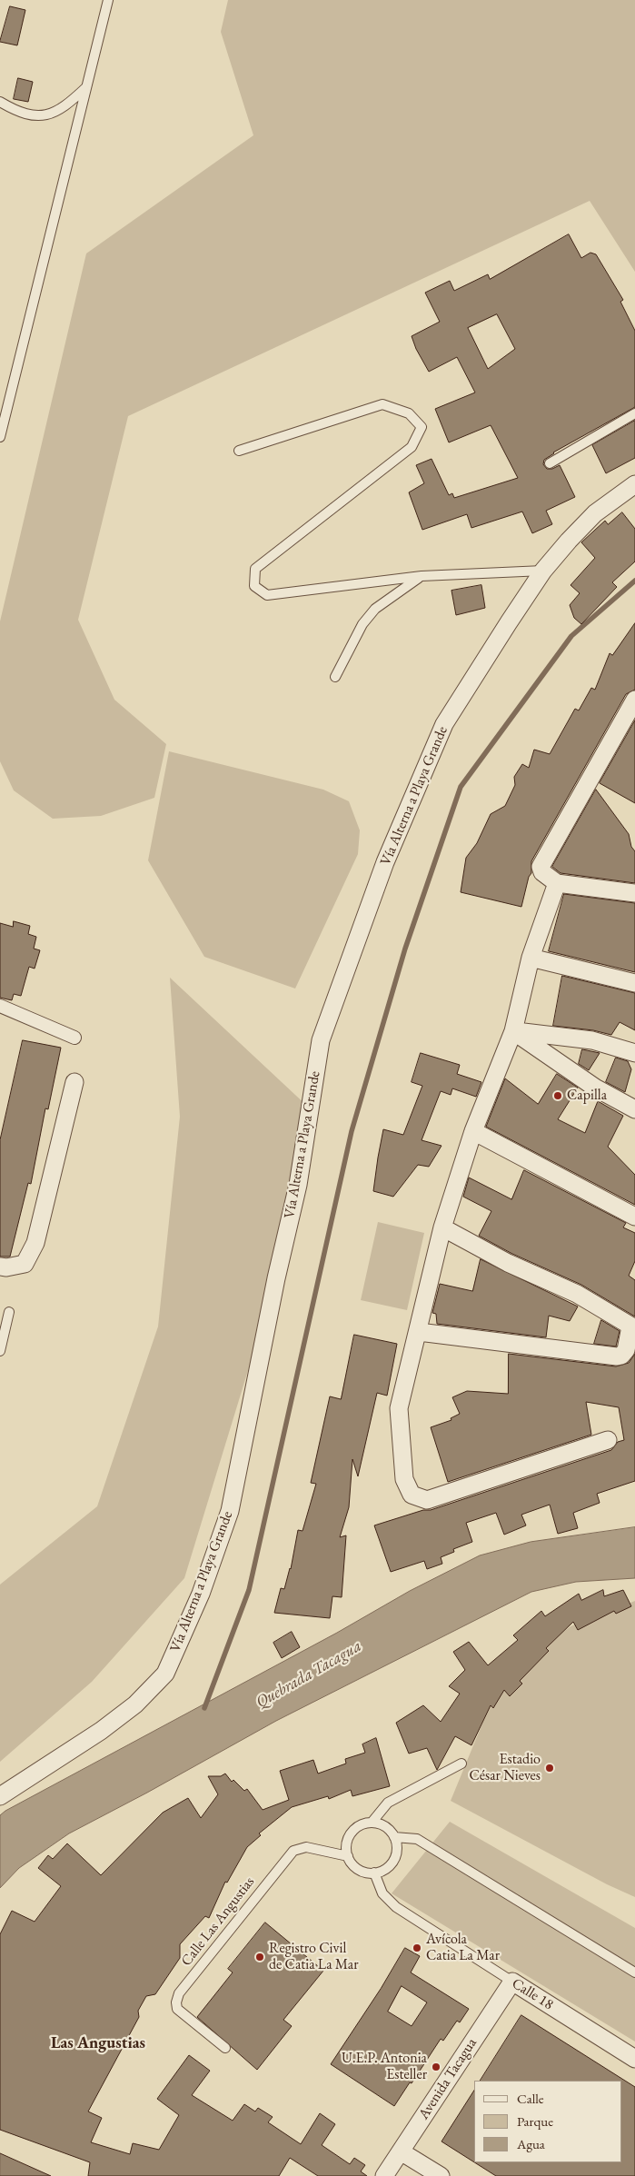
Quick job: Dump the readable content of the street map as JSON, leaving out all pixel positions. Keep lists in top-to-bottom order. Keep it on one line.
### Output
{"streets":{"street":["Vía Alterna a Playa Grande","Calle 18","Avenida Tacagua"],"lane":["Calle Las Angustias"]},"crossings":[["Calle Las Angustias","Calle 18"],["Calle 18","Avenida Tacagua"]],"districts":["Las Angustias"],"water":["Quebrada Tacagua"],"places":["Capilla","Estadio César Nieves","Avícola Catia La Mar","Registro Civil de Catia La Mar","U.E.P. Antonia Esteller"],"legend":["Calle","Parque","Agua"]}
